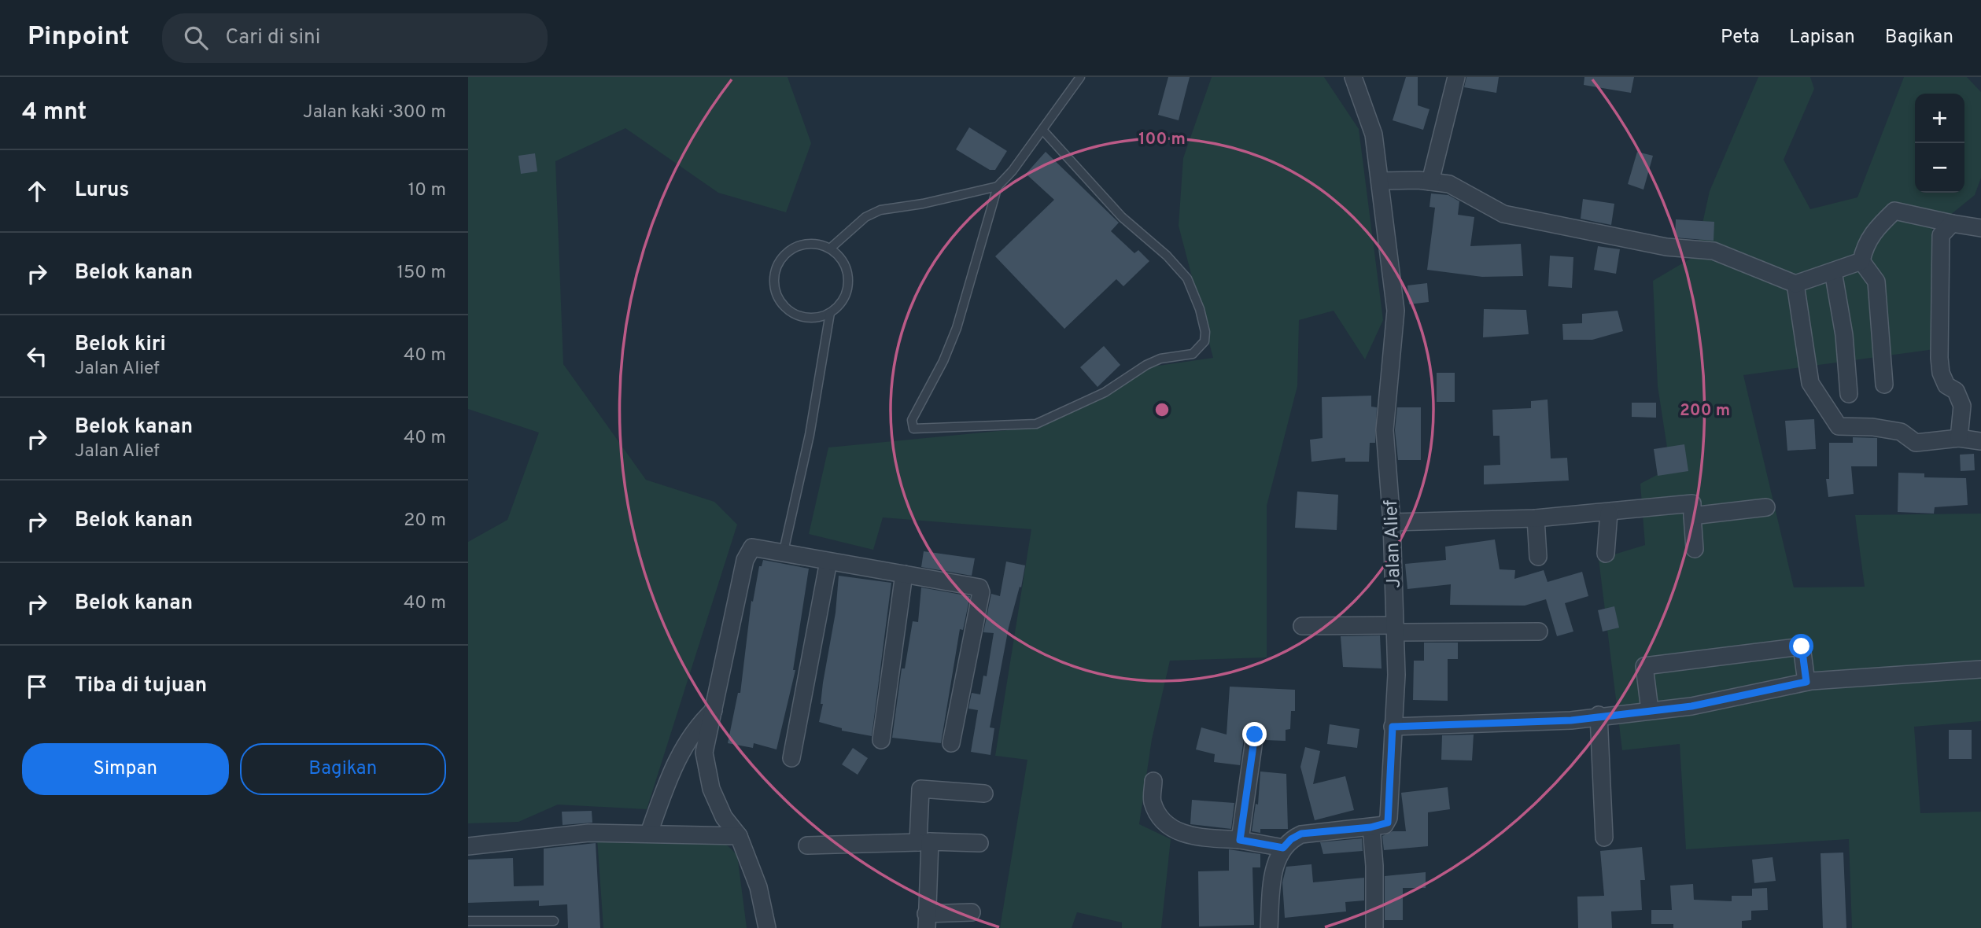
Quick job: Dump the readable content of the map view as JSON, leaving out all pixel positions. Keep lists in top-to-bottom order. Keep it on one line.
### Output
{"streets":{"street":["Jalan Alief"]},"page":{"header":"Pinpoint","search":"Cari di sini","nav":["Peta","Lapisan","Bagikan"],"heading":["4 mnt","Jalan kaki · 300 m"],"map_buttons":["+","−"],"list":[["Lurus","10 m"],["Belok kanan","150 m"],["Belok kiri","Jalan Alief","40 m"],["Belok kanan","Jalan Alief","40 m"],["Belok kanan","20 m"],["Belok kanan","40 m"],"Tiba di tujuan"],"buttons":["Simpan","Bagikan"]},"rings":["100 m","200 m"]}
